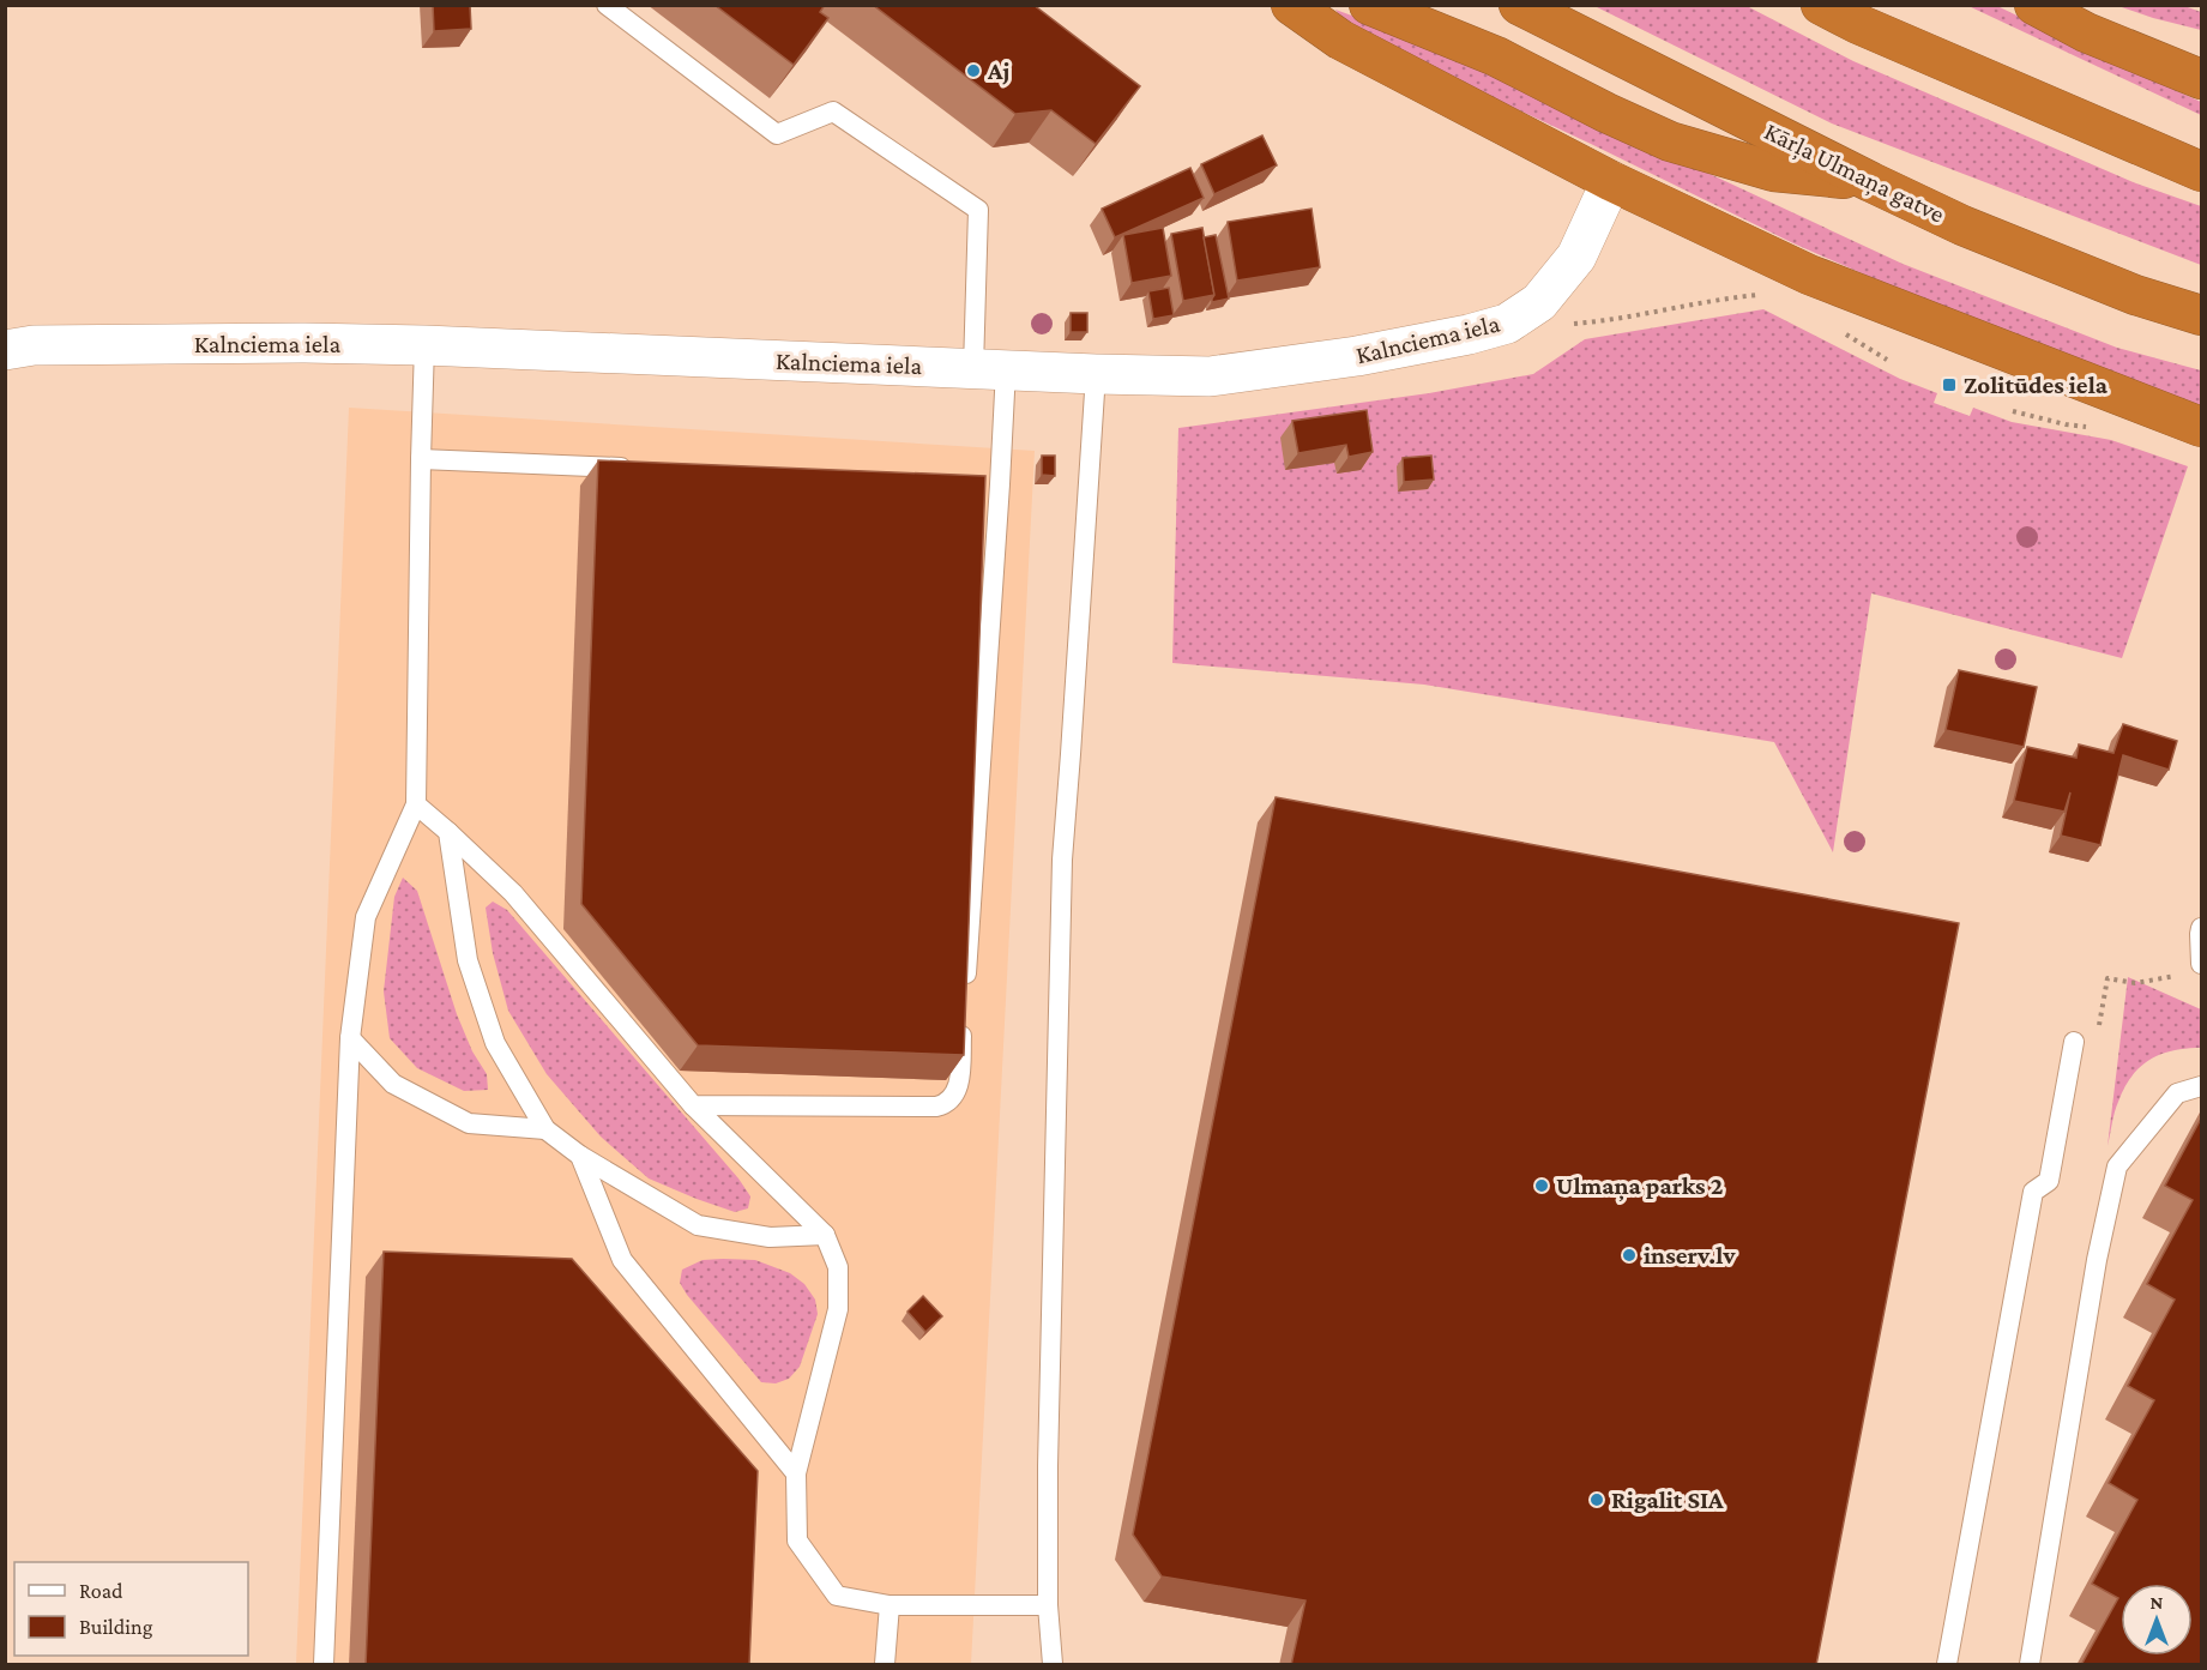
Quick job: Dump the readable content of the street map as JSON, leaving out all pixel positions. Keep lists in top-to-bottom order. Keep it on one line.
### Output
{"streets":{"highway":["Kārļa Ulmaņa gatve"],"street":["Kalnciema iela"]},"places":{"other":["Aj","Ulmaņa parks 2","inserv.lv","Rigalit SIA"],"transit":["Zolitūdes iela"]},"legend":["Road","Building"],"north":"top"}
